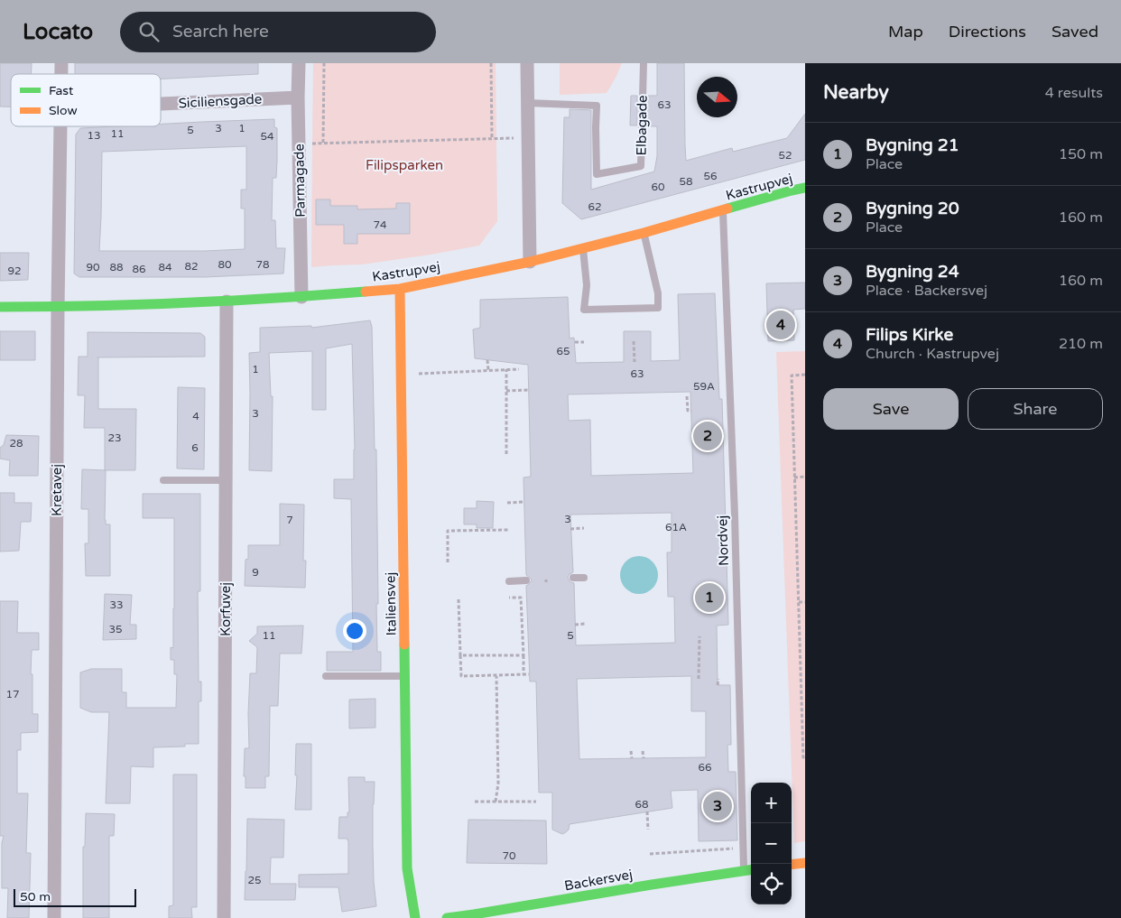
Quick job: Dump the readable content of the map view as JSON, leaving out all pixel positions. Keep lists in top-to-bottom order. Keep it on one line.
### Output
{"streets":{"street":["Siciliensgade","Parmagade","Kastrupvej","Kretavej","Italiensvej","Korfuvej","Backersvej"],"lane":["Elbagade","Nordvej"]},"crossings":[["Siciliensgade","Parmagade"],["Parmagade","Kastrupvej"],["Kastrupvej","Kretavej"],["Kastrupvej","Nordvej"],["Kastrupvej","Italiensvej"],["Kastrupvej","Korfuvej"],["Nordvej","Backersvej"]],"parks":["Filipsparken"],"house_numbers":["63","3","1","5","11","13","54","52","56","58","60","62","74","80","78","82","90","88","84","86","92","65","1","63","59A","3","4","23","28","6","3","7","61A","9","33","35","11","5","17","66","68","70","25"],"legend":["Fast","Slow"],"scale_bar":"50 m","north":"right","page":{"header":"Locato","search":"Search here","nav":["Map","Directions","Saved"],"heading":["Nearby","4 results"],"list":[{"mark":"1","name":"Bygning 21","note":"Place","value":"150 m"},{"mark":"2","name":"Bygning 20","note":"Place","value":"160 m"},{"mark":"3","name":"Bygning 24","note":"Place · Backersvej","value":"160 m"},{"mark":"4","name":"Filips Kirke","note":"Church · Kastrupvej","value":"210 m"}],"pins":["4","2","1","3"],"buttons":["Save","Share"],"map_buttons":["+","−"],"scale":"50 m"}}
